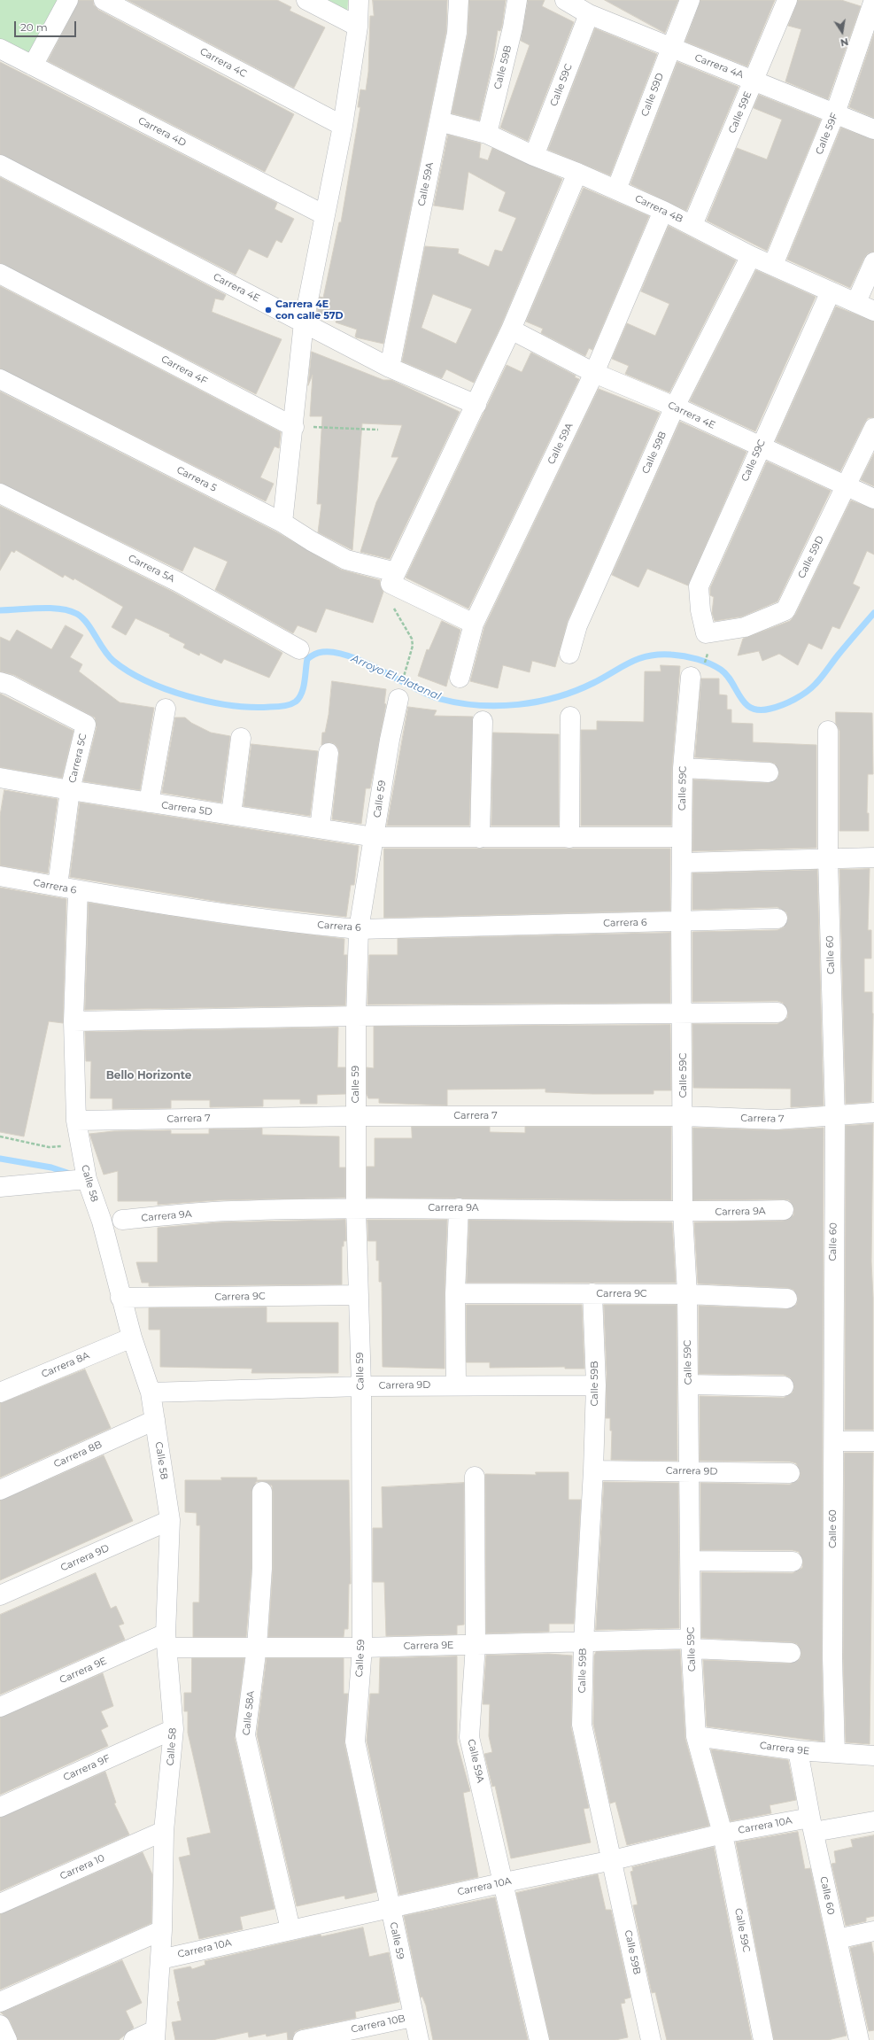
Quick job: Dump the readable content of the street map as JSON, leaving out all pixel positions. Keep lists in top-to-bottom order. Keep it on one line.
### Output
{"streets":{"street":["Carrera 4C","Carrera 4A","Calle 59B","Calle 59C","Calle 59D","Calle 59E","Carrera 4D","Calle 59F","Calle 59A","Carrera 4B","Carrera 4E","Carrera 4F","Carrera 5","Carrera 5A","Carrera 5C","Calle 59","Carrera 5D","Carrera 6","Calle 60","Carrera 7","Calle 58","Carrera 9A","Carrera 9C","Carrera 8A","Carrera 9D","Carrera 8B","Carrera 9E","Calle 58A","Carrera 9F","Carrera 10A","Carrera 10","Carrera 10B"]},"crossings":[["Carrera 4A","Calle 59C"],["Carrera 4A","Calle 59D"],["Carrera 4A","Calle 59E"],["Carrera 4A","Calle 59F"],["Calle 59B","Carrera 4B"],["Calle 59B","Carrera 4E"],["Calle 59B","Carrera 9C"],["Calle 59B","Carrera 9D"],["Calle 59B","Carrera 9E"],["Calle 59B","Carrera 10A"],["Calle 59C","Calle 59D"],["Calle 59C","Carrera 4B"],["Calle 59C","Carrera 4E"],["Calle 59C","Carrera 5D"],["Calle 59C","Carrera 6"],["Calle 59C","Carrera 7"],["Calle 59C","Carrera 9A"],["Calle 59C","Carrera 9C"],["Calle 59C","Carrera 9D"],["Calle 59C","Carrera 9E"],["Calle 59C","Carrera 10A"],["Calle 59D","Carrera 4B"],["Calle 59D","Carrera 4E"],["Calle 59E","Carrera 4B"],["Calle 59F","Carrera 4B"],["Calle 59A","Carrera 4B"],["Calle 59A","Carrera 4E"],["Calle 59A","Carrera 5"],["Calle 59A","Carrera 9E"],["Calle 59A","Carrera 10A"],["Carrera 5C","Carrera 5D"],["Carrera 5C","Carrera 6"],["Calle 59","Carrera 5D"],["Calle 59","Carrera 6"],["Calle 59","Carrera 7"],["Calle 59","Carrera 9A"],["Calle 59","Carrera 9C"],["Calle 59","Carrera 9D"],["Calle 59","Carrera 9E"],["Calle 59","Carrera 10A"],["Calle 59","Carrera 10B"],["Carrera 6","Calle 58"],["Calle 60","Carrera 7"],["Calle 60","Carrera 9E"],["Calle 60","Carrera 10A"],["Carrera 7","Calle 58"],["Calle 58","Carrera 9C"],["Calle 58","Carrera 8A"],["Calle 58","Carrera 9D"],["Calle 58","Carrera 8B"],["Calle 58","Carrera 9E"],["Calle 58","Carrera 9F"],["Calle 58","Carrera 10A"],["Calle 58","Carrera 10"],["Carrera 9E","Calle 58A"],["Calle 58A","Carrera 10A"]],"districts":["Bello Horizonte"],"water":["Arroyo El Platanal"],"places":["Carrera 4E con calle 57D"],"scale_bar":"20 m","north":"bottom"}
